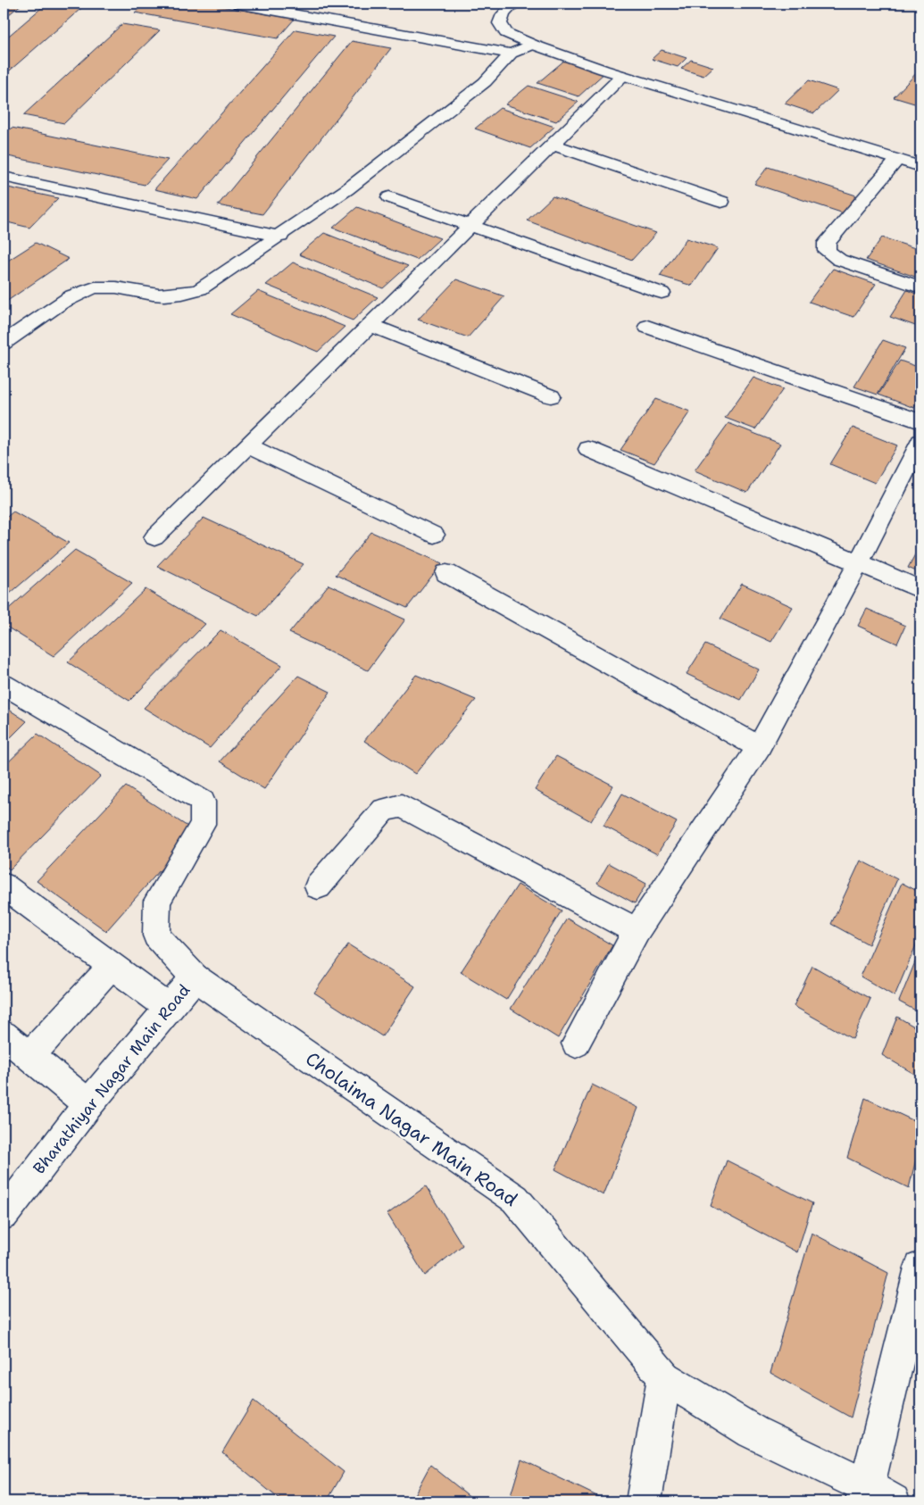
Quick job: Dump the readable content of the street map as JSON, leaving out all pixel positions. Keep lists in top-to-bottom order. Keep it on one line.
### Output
{"streets":{"street":["Bharathiyar Nagar Main Road","Cholaima Nagar Main Road"]},"crossings":[["Bharathiyar Nagar Main Road","Cholaima Nagar Main Road"]]}
